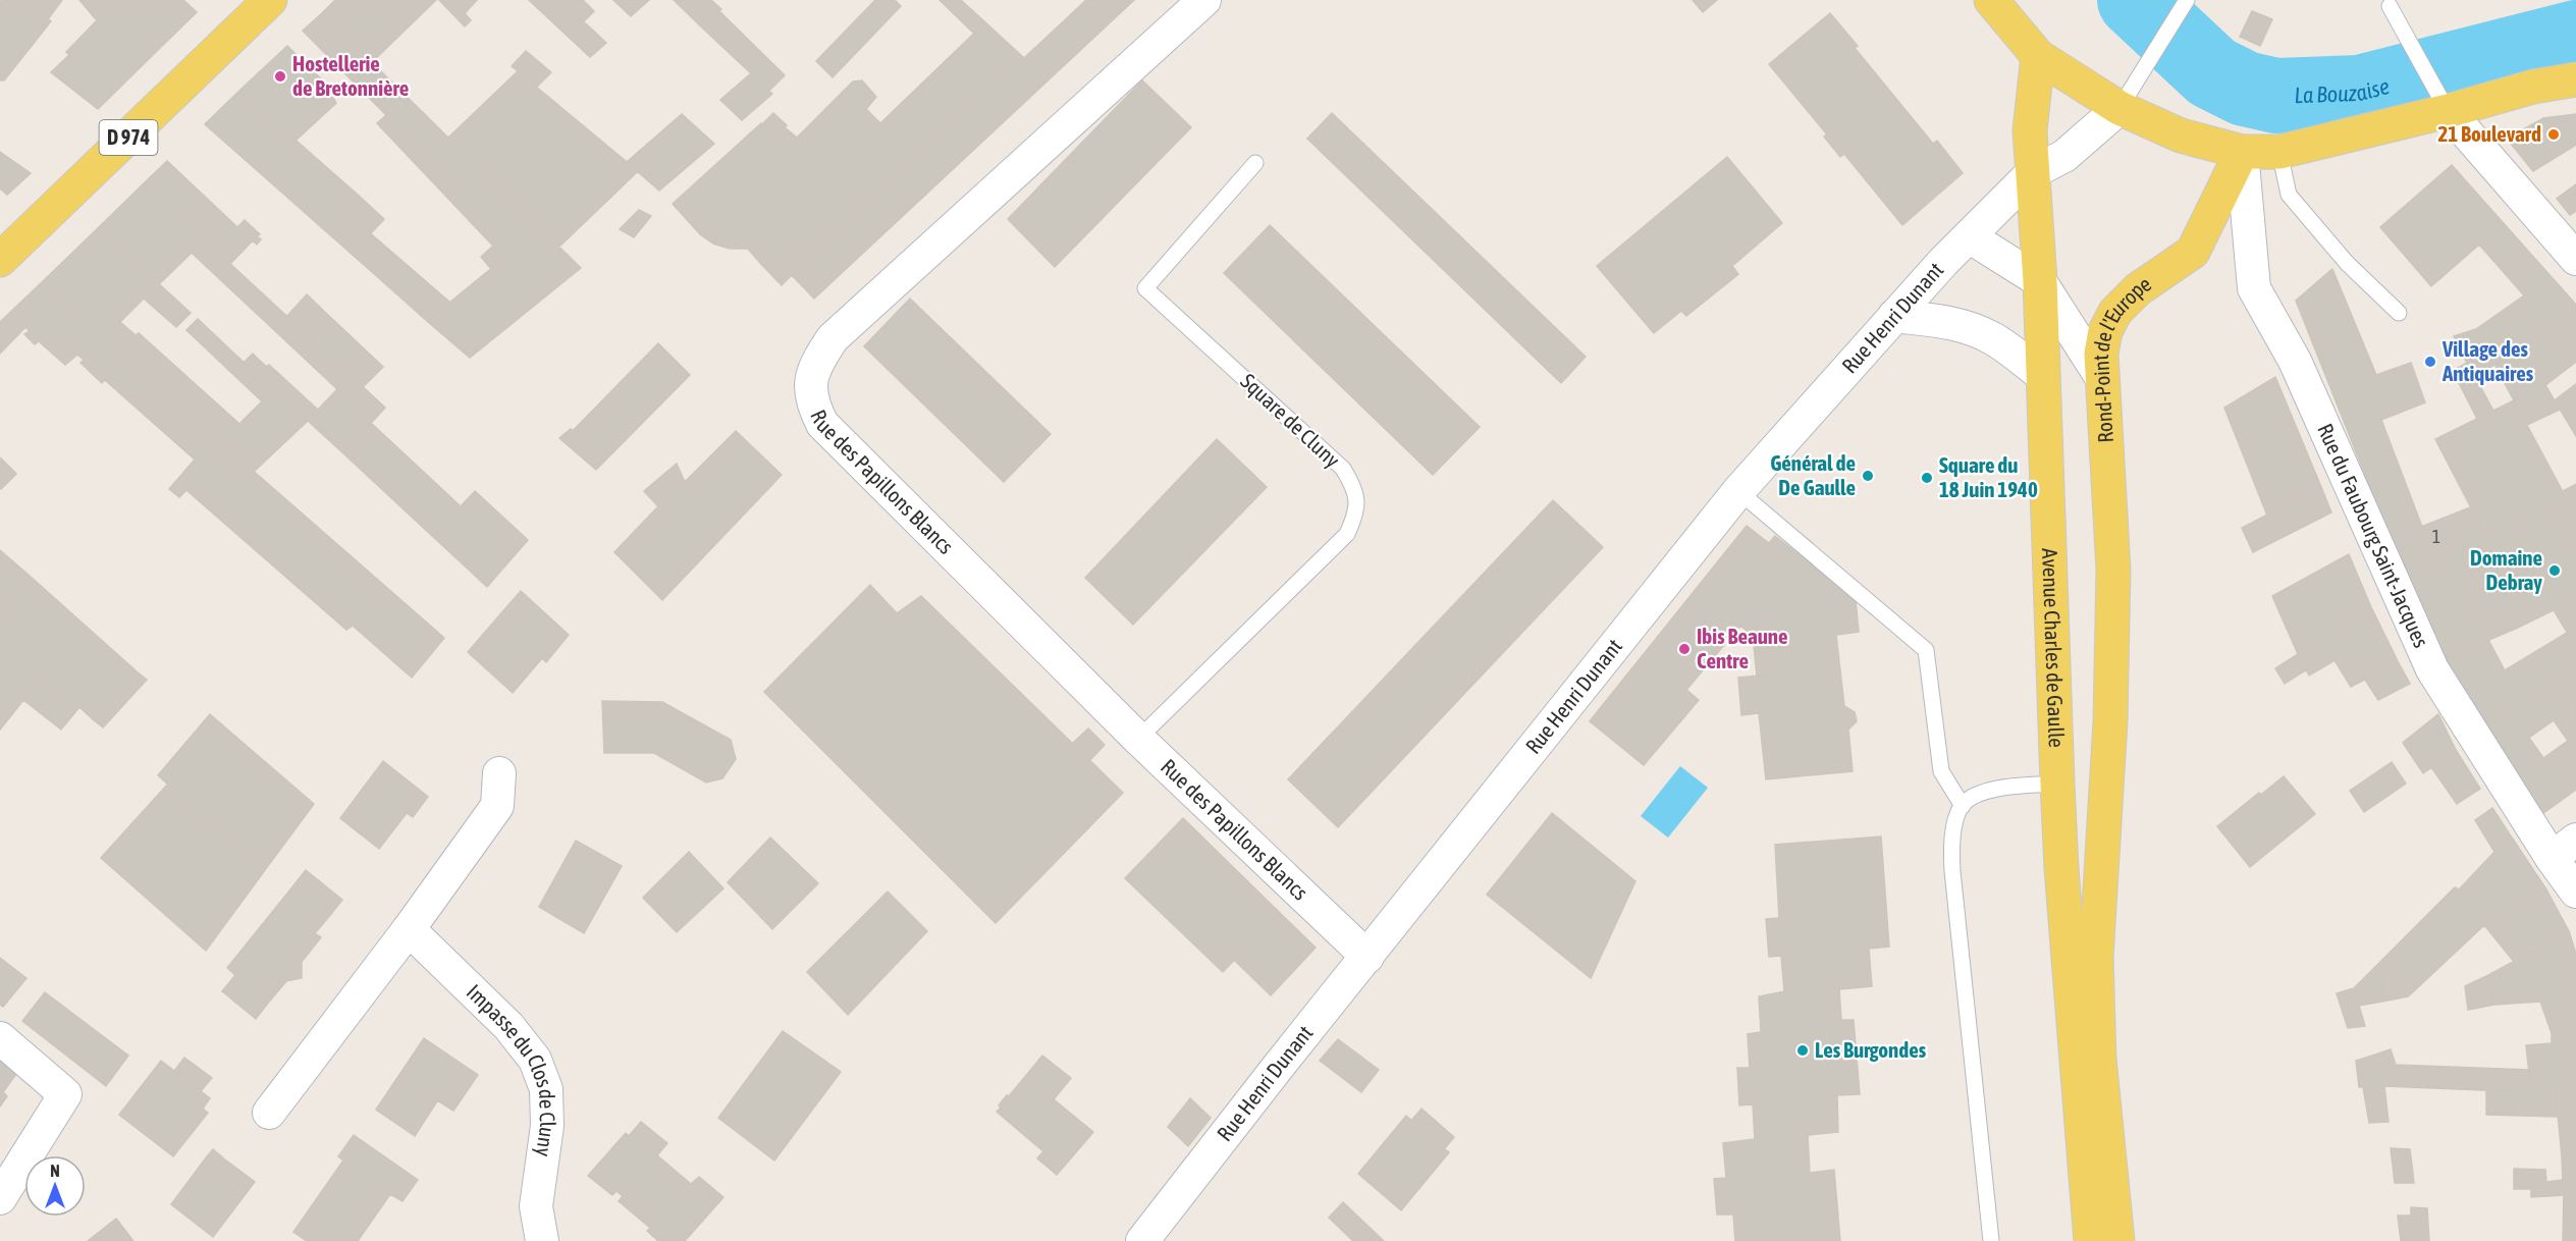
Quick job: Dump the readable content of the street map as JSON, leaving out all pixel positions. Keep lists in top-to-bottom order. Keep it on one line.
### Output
{"streets":{"main road":["D 974","Rond-Point de l'Europe","Avenue Charles de Gaulle"],"street":["Rue Henri Dunant","Rue des Papillons Blancs","Rue du Faubourg Saint-Jacques","Impasse du Clos de Cluny"],"lane":["Square de Cluny"]},"crossings":[["Rue Henri Dunant","Rue des Papillons Blancs"],["Rue Henri Dunant","Avenue Charles de Gaulle"],["Rond-Point de l'Europe","Rue du Faubourg Saint-Jacques"],["Square de Cluny","Rue des Papillons Blancs"]],"water":["La Bouzaise"],"places":["Hostellerie de Bretonnière","21 Boulevard","Village des Antiquaires","Général de De Gaulle","Square du 18 Juin 1940","Domaine Debray","Ibis Beaune Centre","Les Burgondes"],"house_numbers":["1"],"north":"top"}
